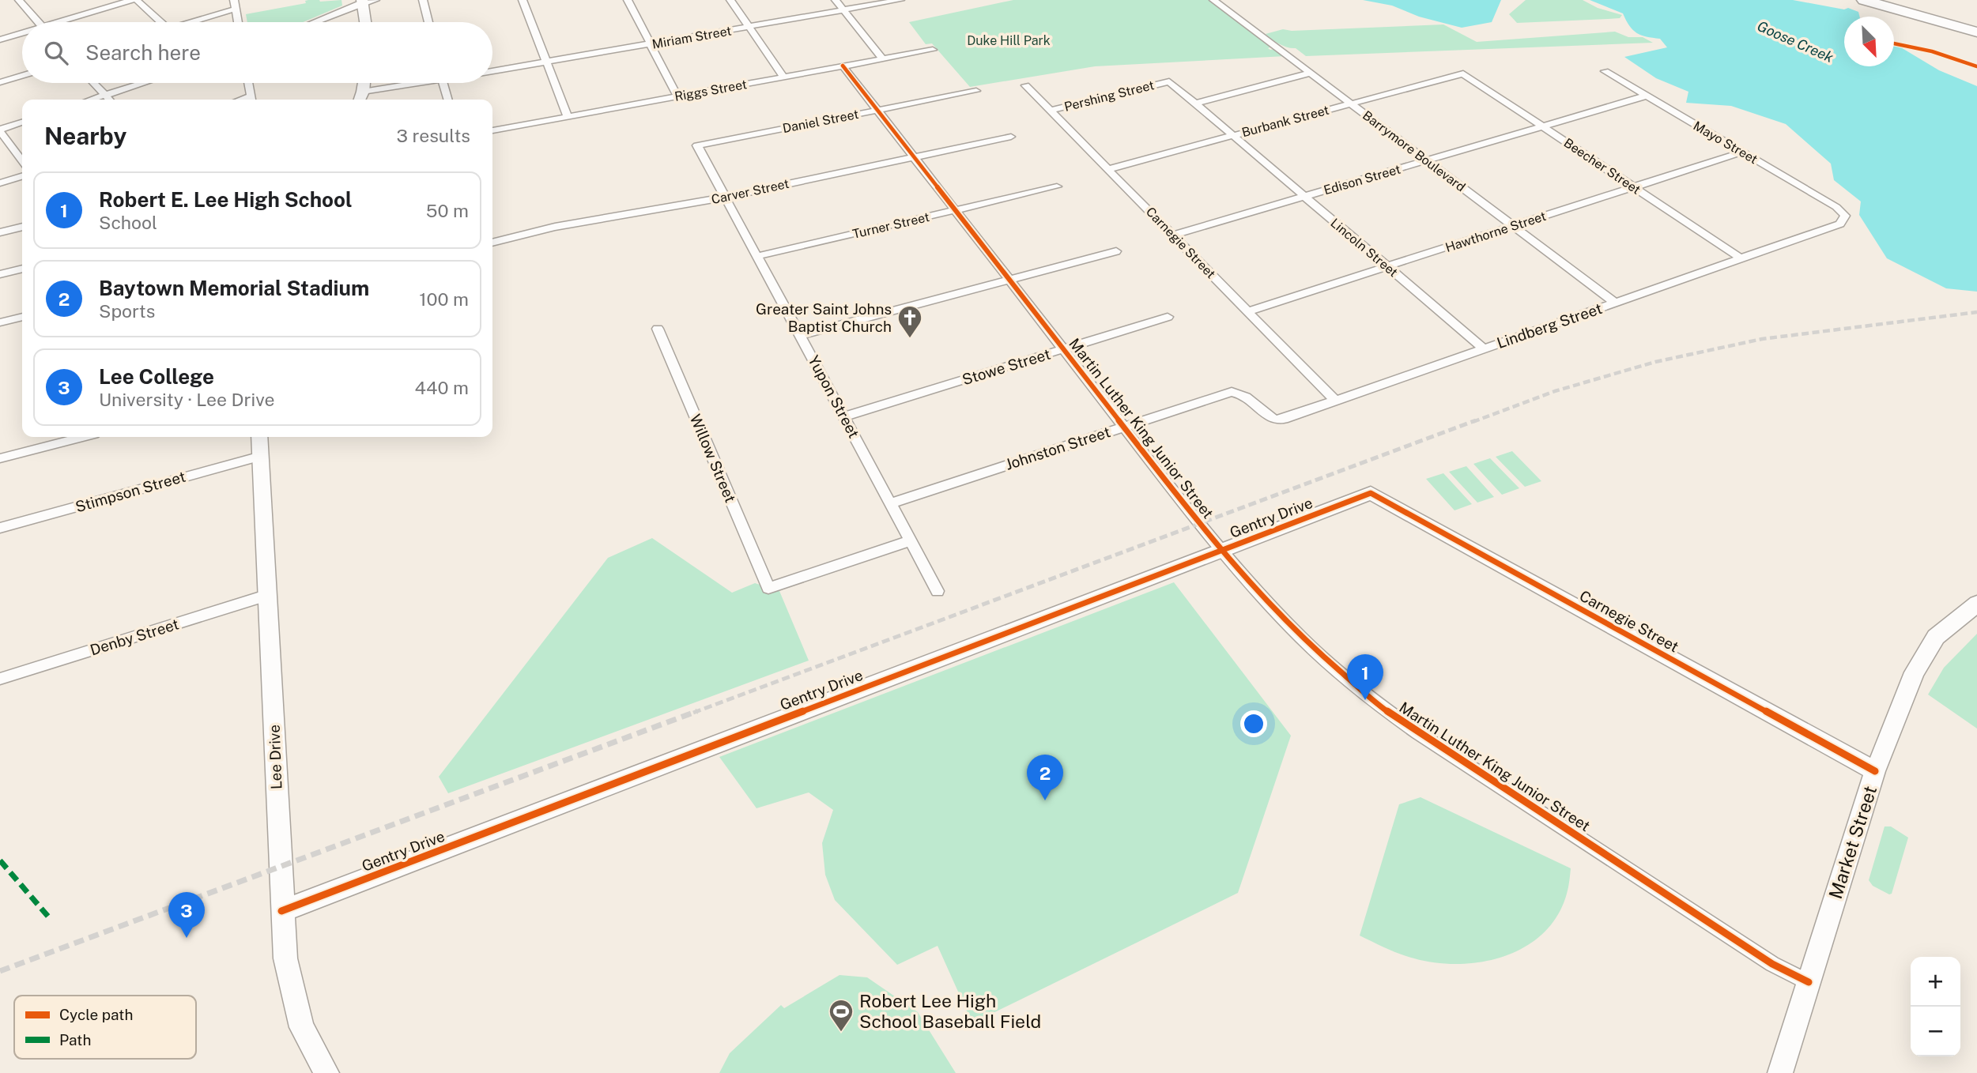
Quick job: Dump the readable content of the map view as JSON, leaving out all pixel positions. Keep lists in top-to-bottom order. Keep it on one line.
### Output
{"streets":{"street":["Miriam Street","Riggs Street","Pershing Street","Daniel Street","Burbank Street","Mayo Street","Barrymore Boulevard","Beecher Street","Edison Street","Carver Street","Turner Street","Hawthorne Street","Carnegie Street","Lincoln Street","Lindberg Street","Stowe Street","Yupon Street","Martin Luther King Junior Street","Johnston Street","Willow Street","Stimpson Street","Gentry Drive","Denby Street","Lee Drive","Market Street"]},"crossings":[["Riggs Street","Martin Luther King Junior Street"],["Pershing Street","Carnegie Street"],["Pershing Street","Lincoln Street"],["Daniel Street","Yupon Street"],["Daniel Street","Martin Luther King Junior Street"],["Burbank Street","Barrymore Boulevard"],["Burbank Street","Beecher Street"],["Burbank Street","Carnegie Street"],["Burbank Street","Lincoln Street"],["Mayo Street","Edison Street"],["Mayo Street","Hawthorne Street"],["Mayo Street","Lindberg Street"],["Barrymore Boulevard","Edison Street"],["Barrymore Boulevard","Hawthorne Street"],["Barrymore Boulevard","Lindberg Street"],["Beecher Street","Edison Street"],["Beecher Street","Hawthorne Street"],["Beecher Street","Lindberg Street"],["Edison Street","Carnegie Street"],["Edison Street","Lincoln Street"],["Carver Street","Yupon Street"],["Carver Street","Martin Luther King Junior Street"],["Turner Street","Yupon Street"],["Turner Street","Martin Luther King Junior Street"],["Hawthorne Street","Carnegie Street"],["Hawthorne Street","Lincoln Street"],["Carnegie Street","Lindberg Street"],["Carnegie Street","Gentry Drive"],["Carnegie Street","Market Street"],["Lincoln Street","Lindberg Street"],["Lindberg Street","Johnston Street"],["Stowe Street","Yupon Street"],["Stowe Street","Martin Luther King Junior Street"],["Yupon Street","Johnston Street"],["Yupon Street","Willow Street"],["Martin Luther King Junior Street","Johnston Street"],["Martin Luther King Junior Street","Gentry Drive"],["Martin Luther King Junior Street","Market Street"],["Stimpson Street","Lee Drive"],["Gentry Drive","Lee Drive"],["Denby Street","Lee Drive"]],"water":["Goose Creek"],"parks":["Duke Hill Park"],"places":{"church":["Greater Saint Johns Baptist Church"],"sports":["Robert Lee High School Baseball Field"]},"legend":["Cycle path","Path"],"north":"bottom right","page":{"search":"Search here","heading":["Nearby","3 results"],"list":[{"mark":"1","name":"Robert E. Lee High School","note":"School","value":"50 m"},{"mark":"2","name":"Baytown Memorial Stadium","note":"Sports","value":"100 m"},{"mark":"3","name":"Lee College","note":"University · Lee Drive","value":"440 m"}],"pins":["1","2","3"],"map_buttons":["+","−"]}}
